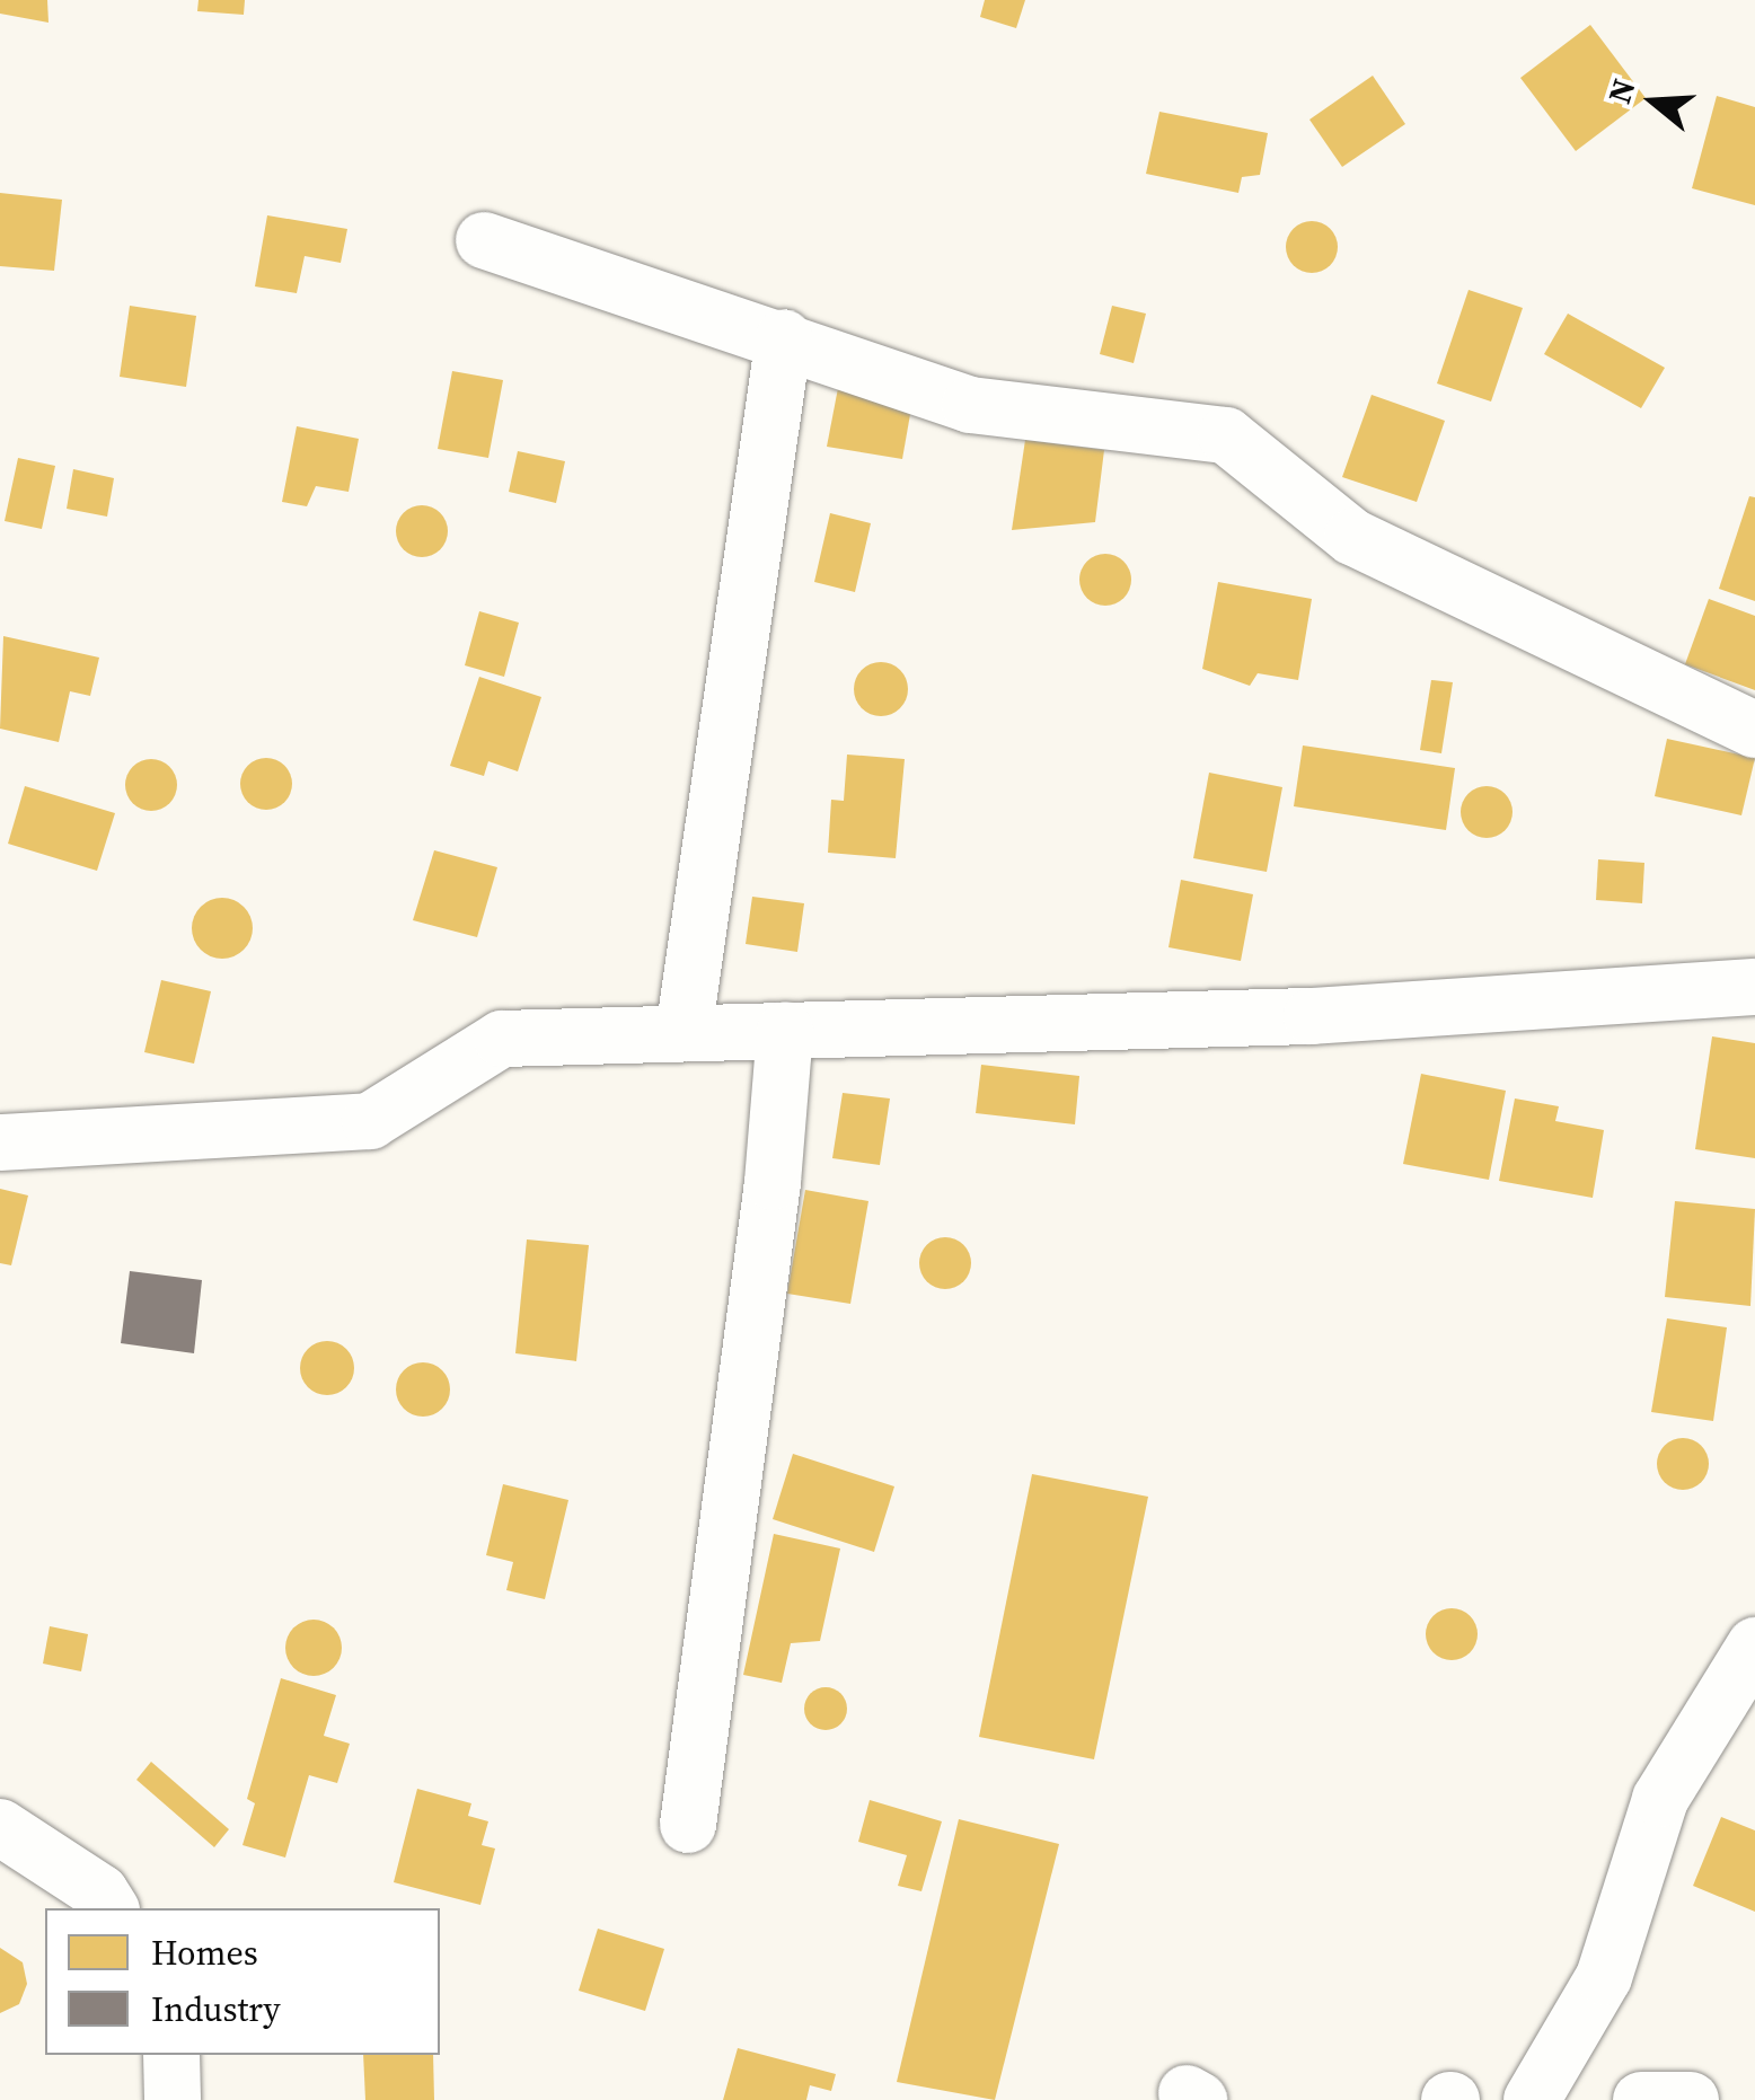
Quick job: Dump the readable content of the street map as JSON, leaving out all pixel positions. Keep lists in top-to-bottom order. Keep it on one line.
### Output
{"legend":["Homes","Industry"],"north":"left"}
